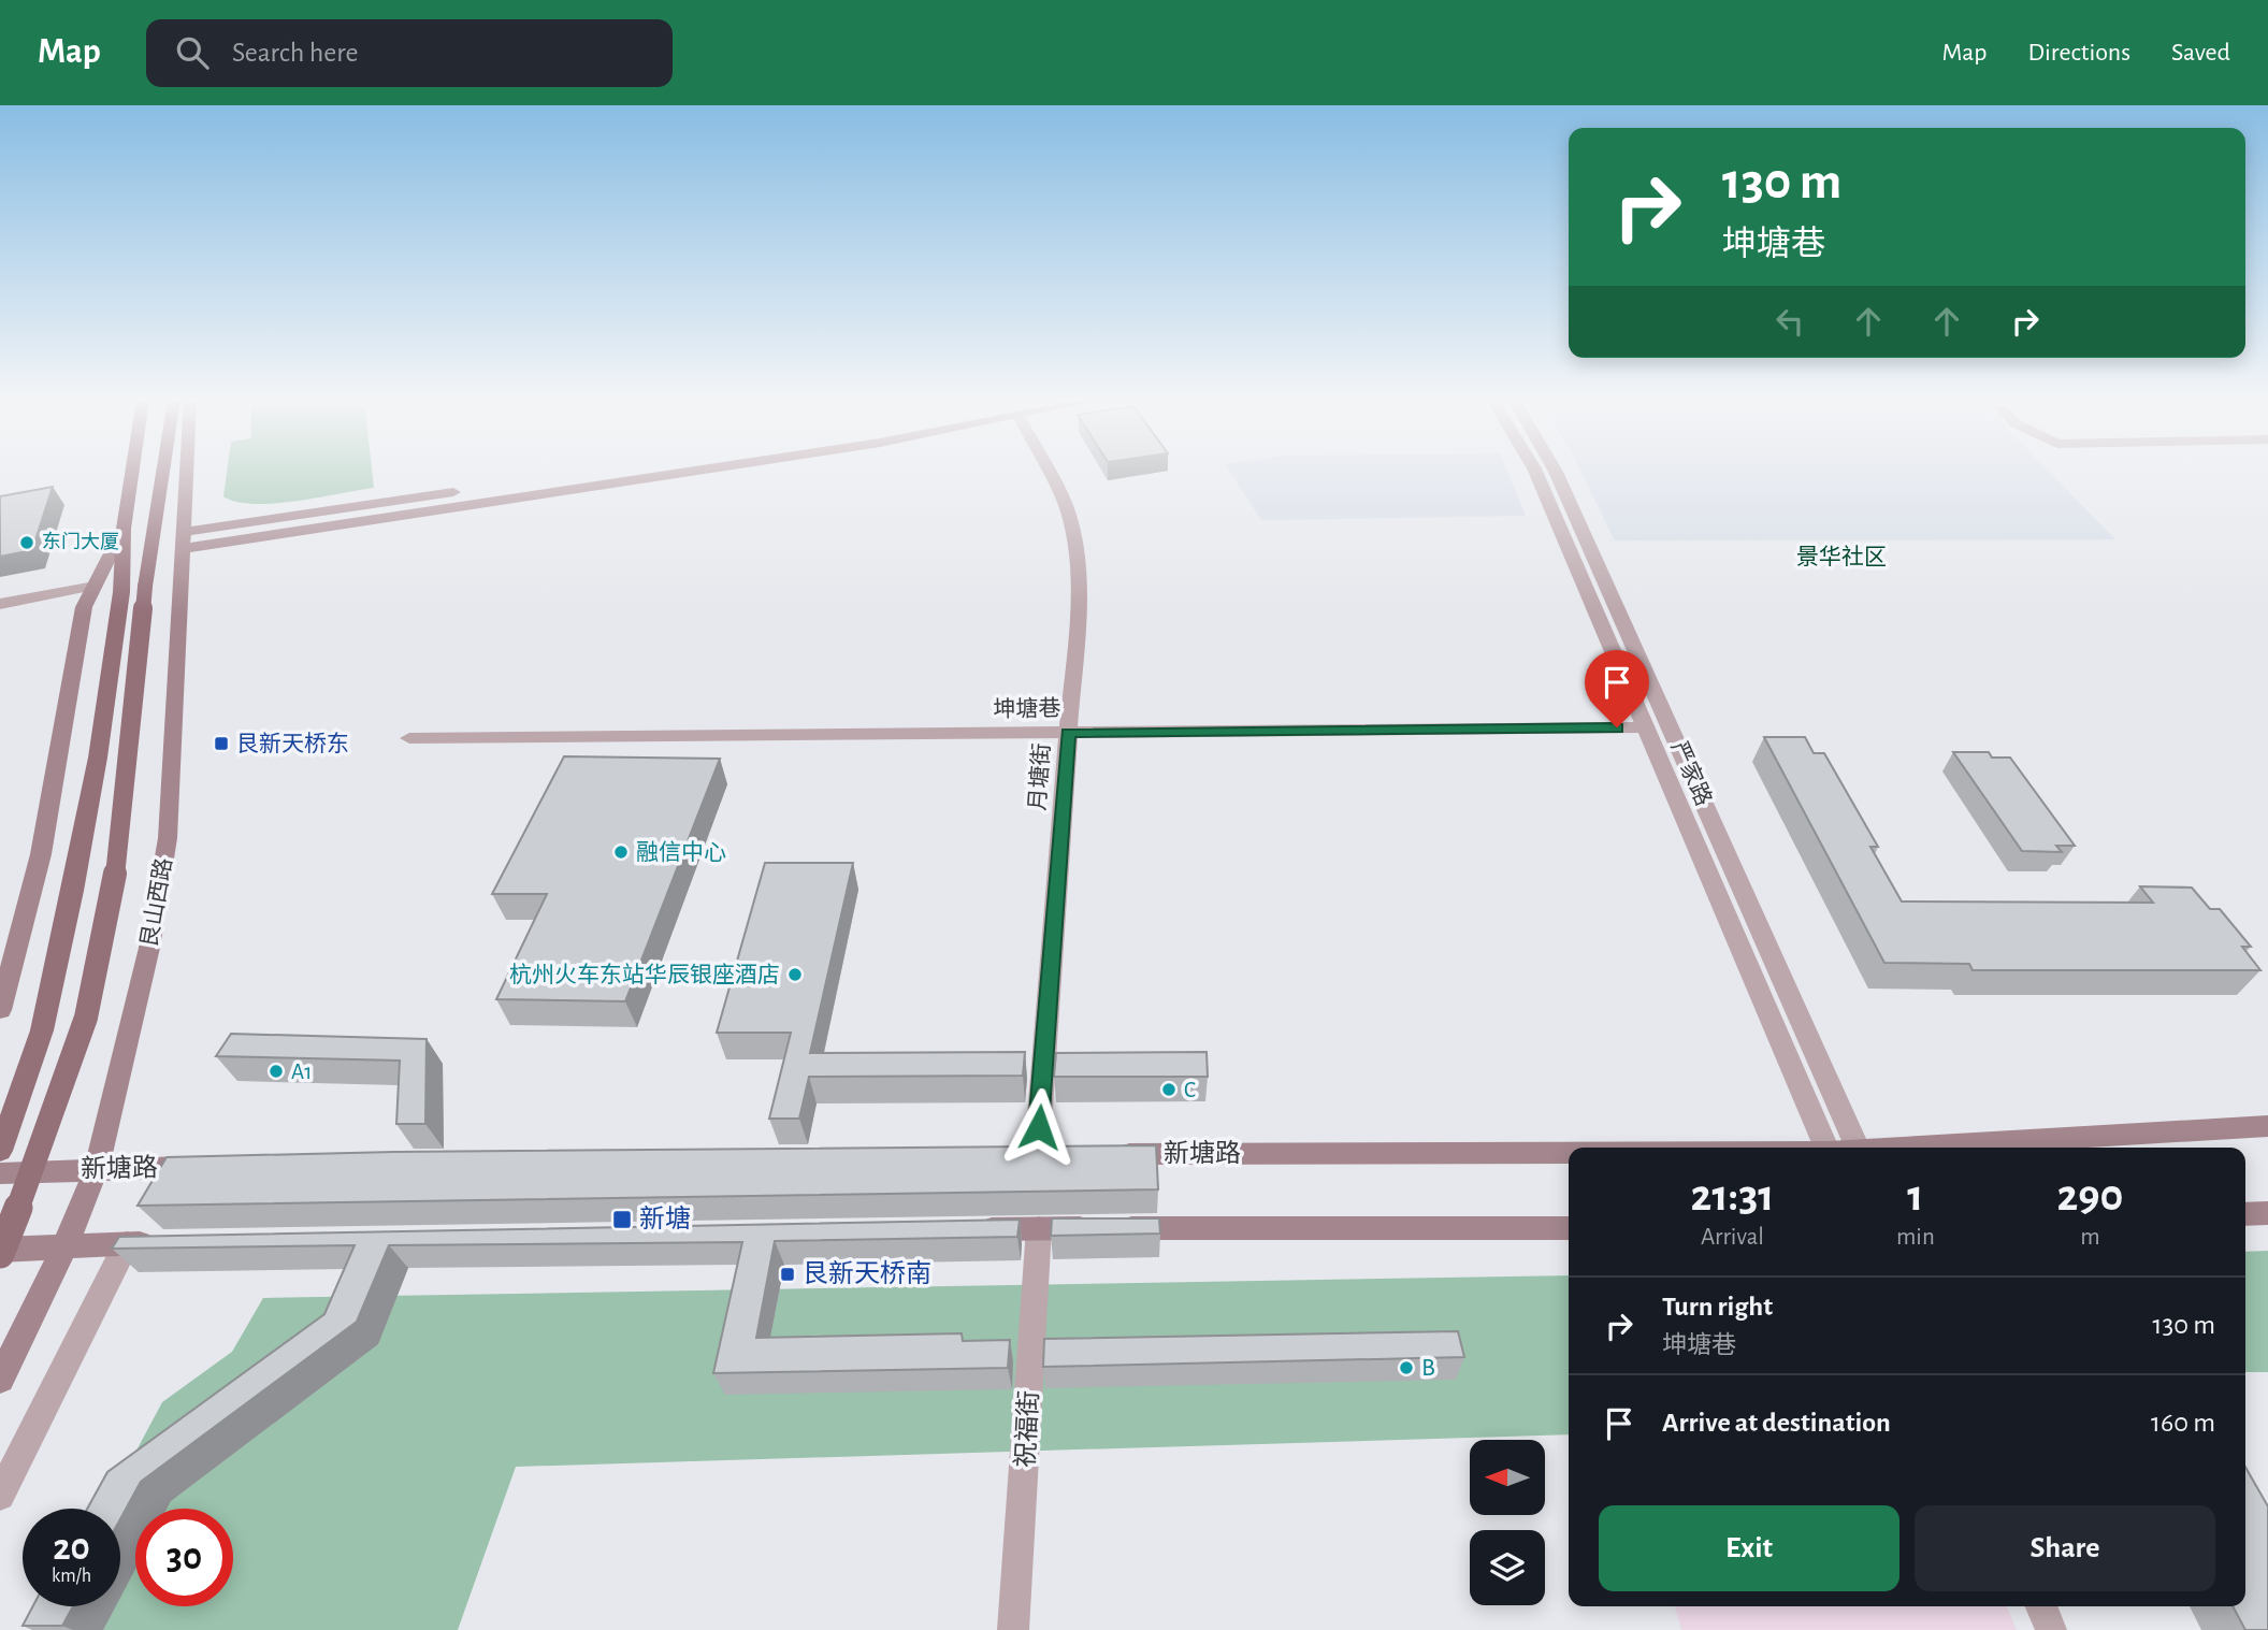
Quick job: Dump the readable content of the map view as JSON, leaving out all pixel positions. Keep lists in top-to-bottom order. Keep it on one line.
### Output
{"streets":{"main road":["艮山西路","新塘路"],"street":["坤塘巷","严家路","月塘街","祝福街"]},"crossings":[["坤塘巷","严家路"],["坤塘巷","月塘街"],["艮山西路","新塘路"]],"districts":["景华社区"],"places":{"other":["东门大厦","融信中心","杭州火车东站华辰银座酒店","A1","C","B"],"transit":["艮新天桥东","新塘","艮新天桥南"]},"north":"left","page":{"header":"Map","search":"Search here","nav":["Map","Directions","Saved"],"turn":["130 m","坤塘巷"],"eta":["21:31","Arrival","1","min","290","m"],"list":[{"name":"Turn right","note":"坤塘巷","value":"130 m"},{"name":"Arrive at destination","value":"160 m"}],"buttons":["Exit","Share"],"speed":"20 km/h","limit":"30"}}
